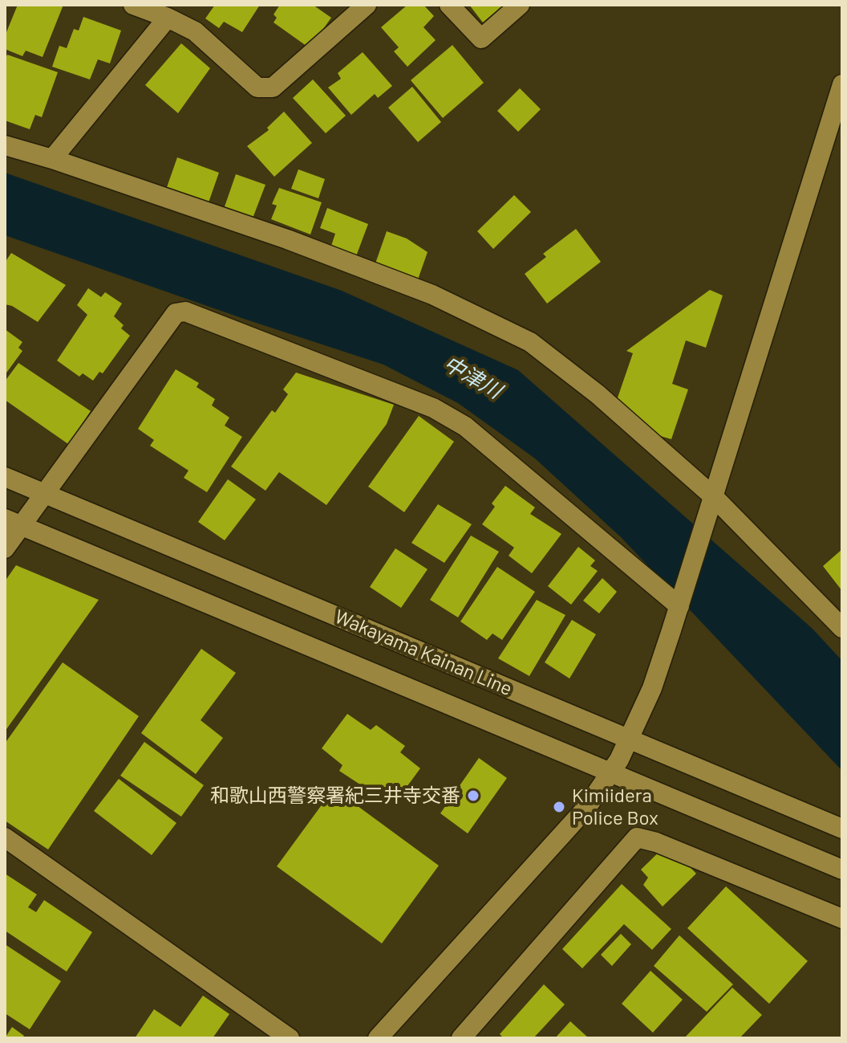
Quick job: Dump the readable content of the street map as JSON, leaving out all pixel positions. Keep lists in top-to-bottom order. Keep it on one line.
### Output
{"streets":{"street":["Wakayama Kainan Line"]},"water":["中津川"],"places":["和歌山西警察署紀三井寺交番","Kimiidera Police Box"]}
